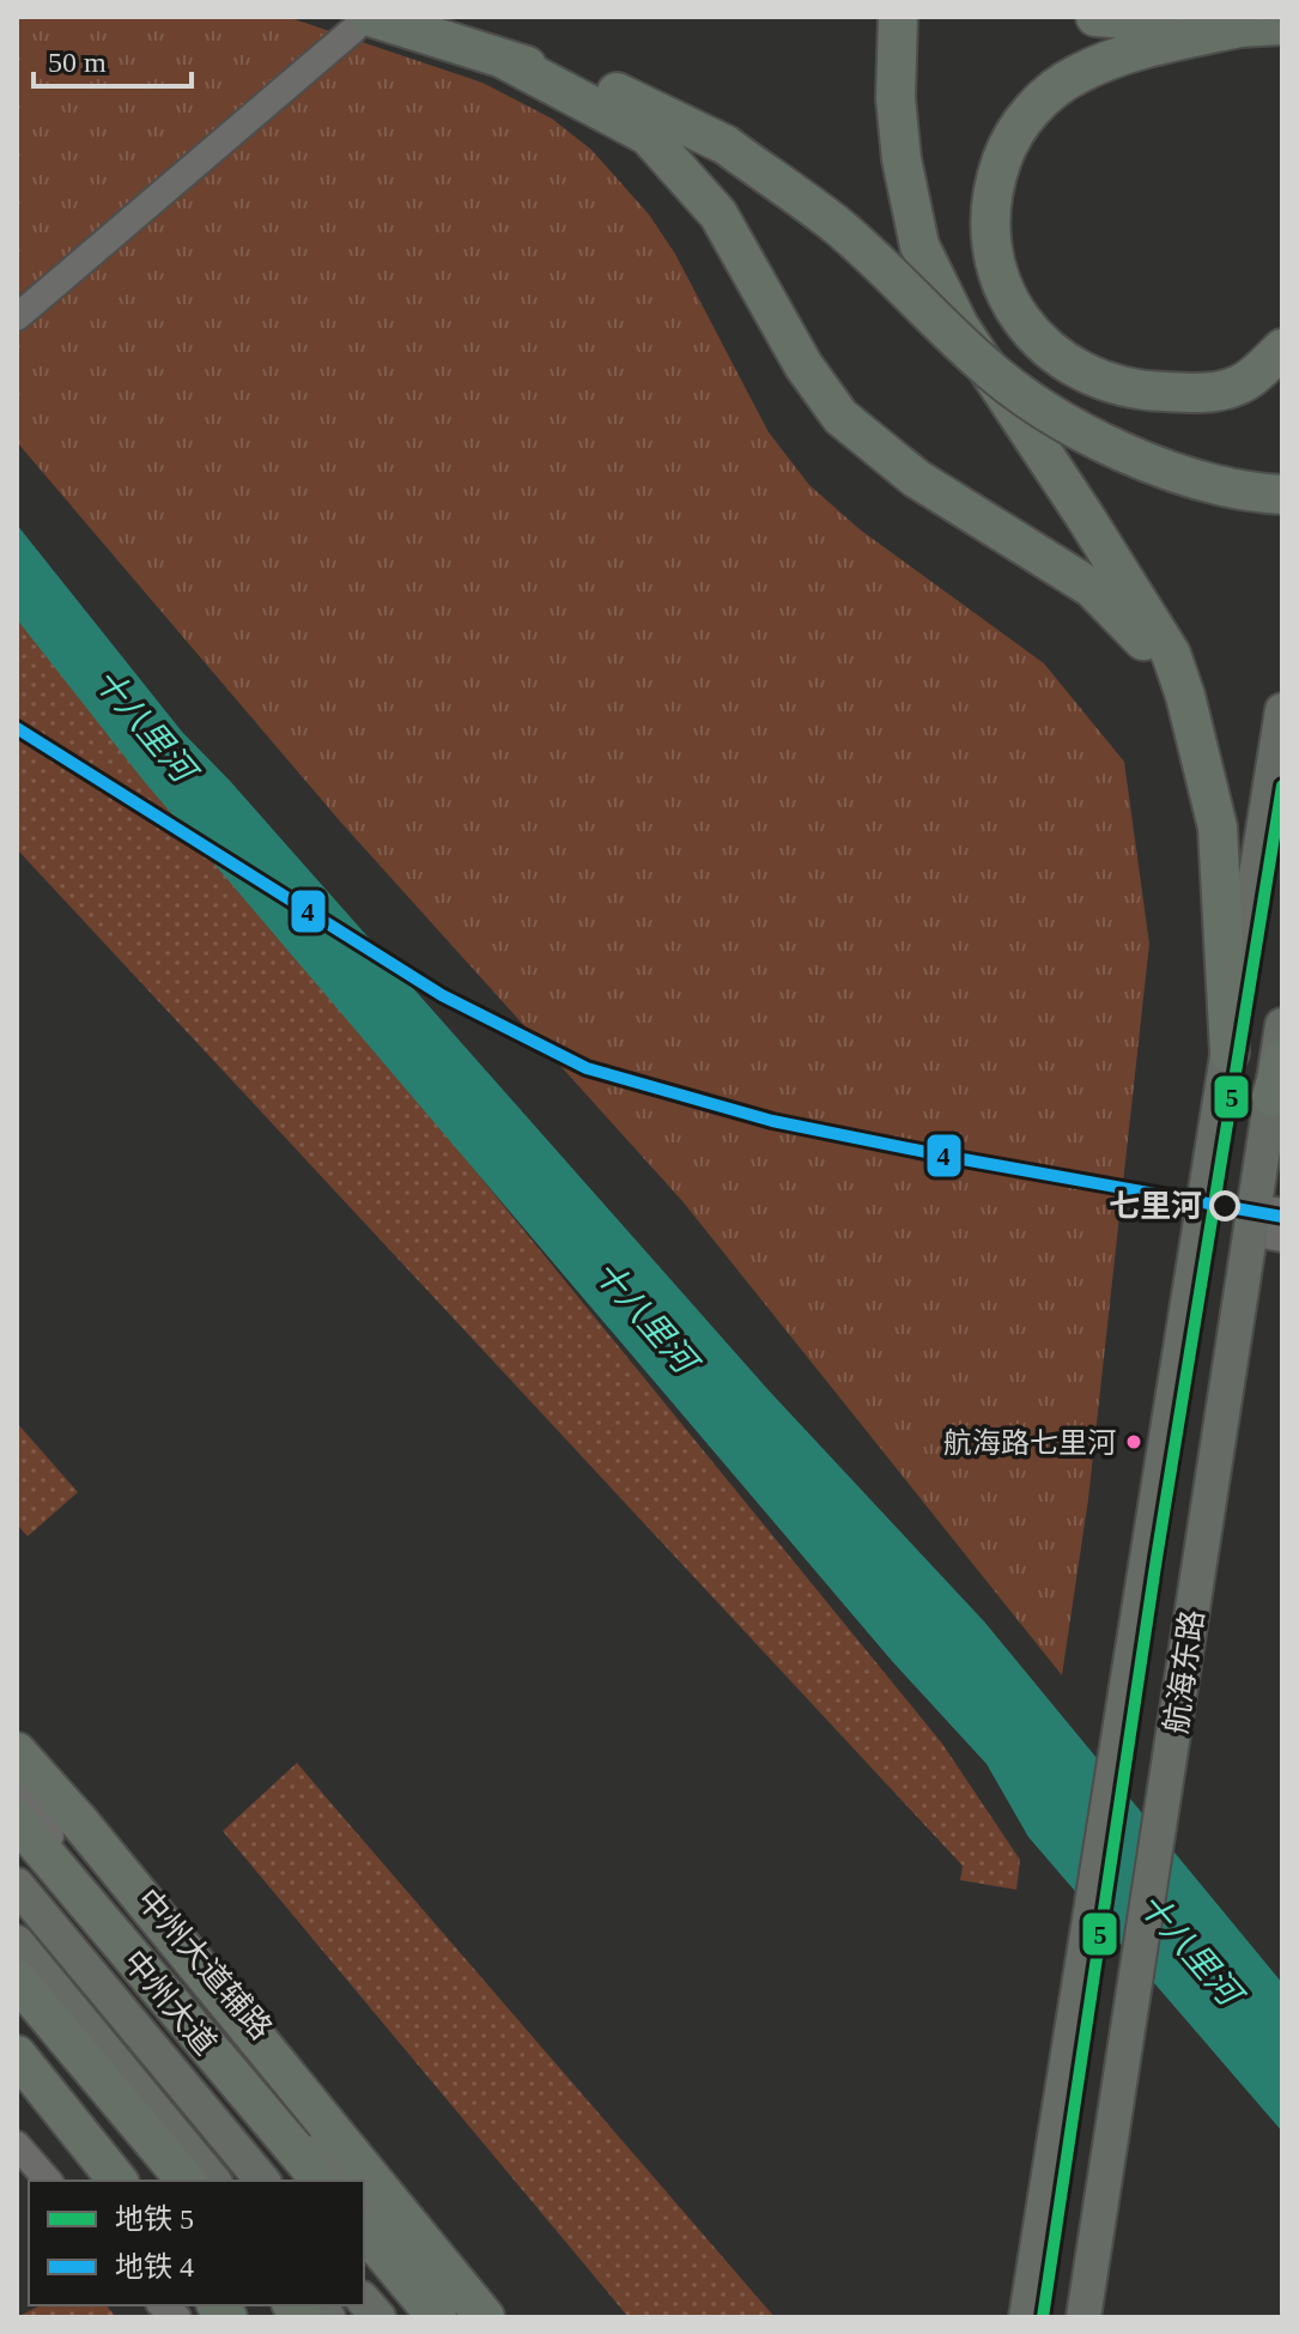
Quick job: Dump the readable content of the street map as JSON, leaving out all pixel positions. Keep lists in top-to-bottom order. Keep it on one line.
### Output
{"streets":{"highway":["中州大道"],"main road":["航海东路"],"street":["中州大道辅路"]},"water":["十八里河"],"places":["七里河","航海路七里河"],"lines":["metro line 4","metro line 5"],"legend":["地铁 5","地铁 4"],"scale_bar":"50 m"}
